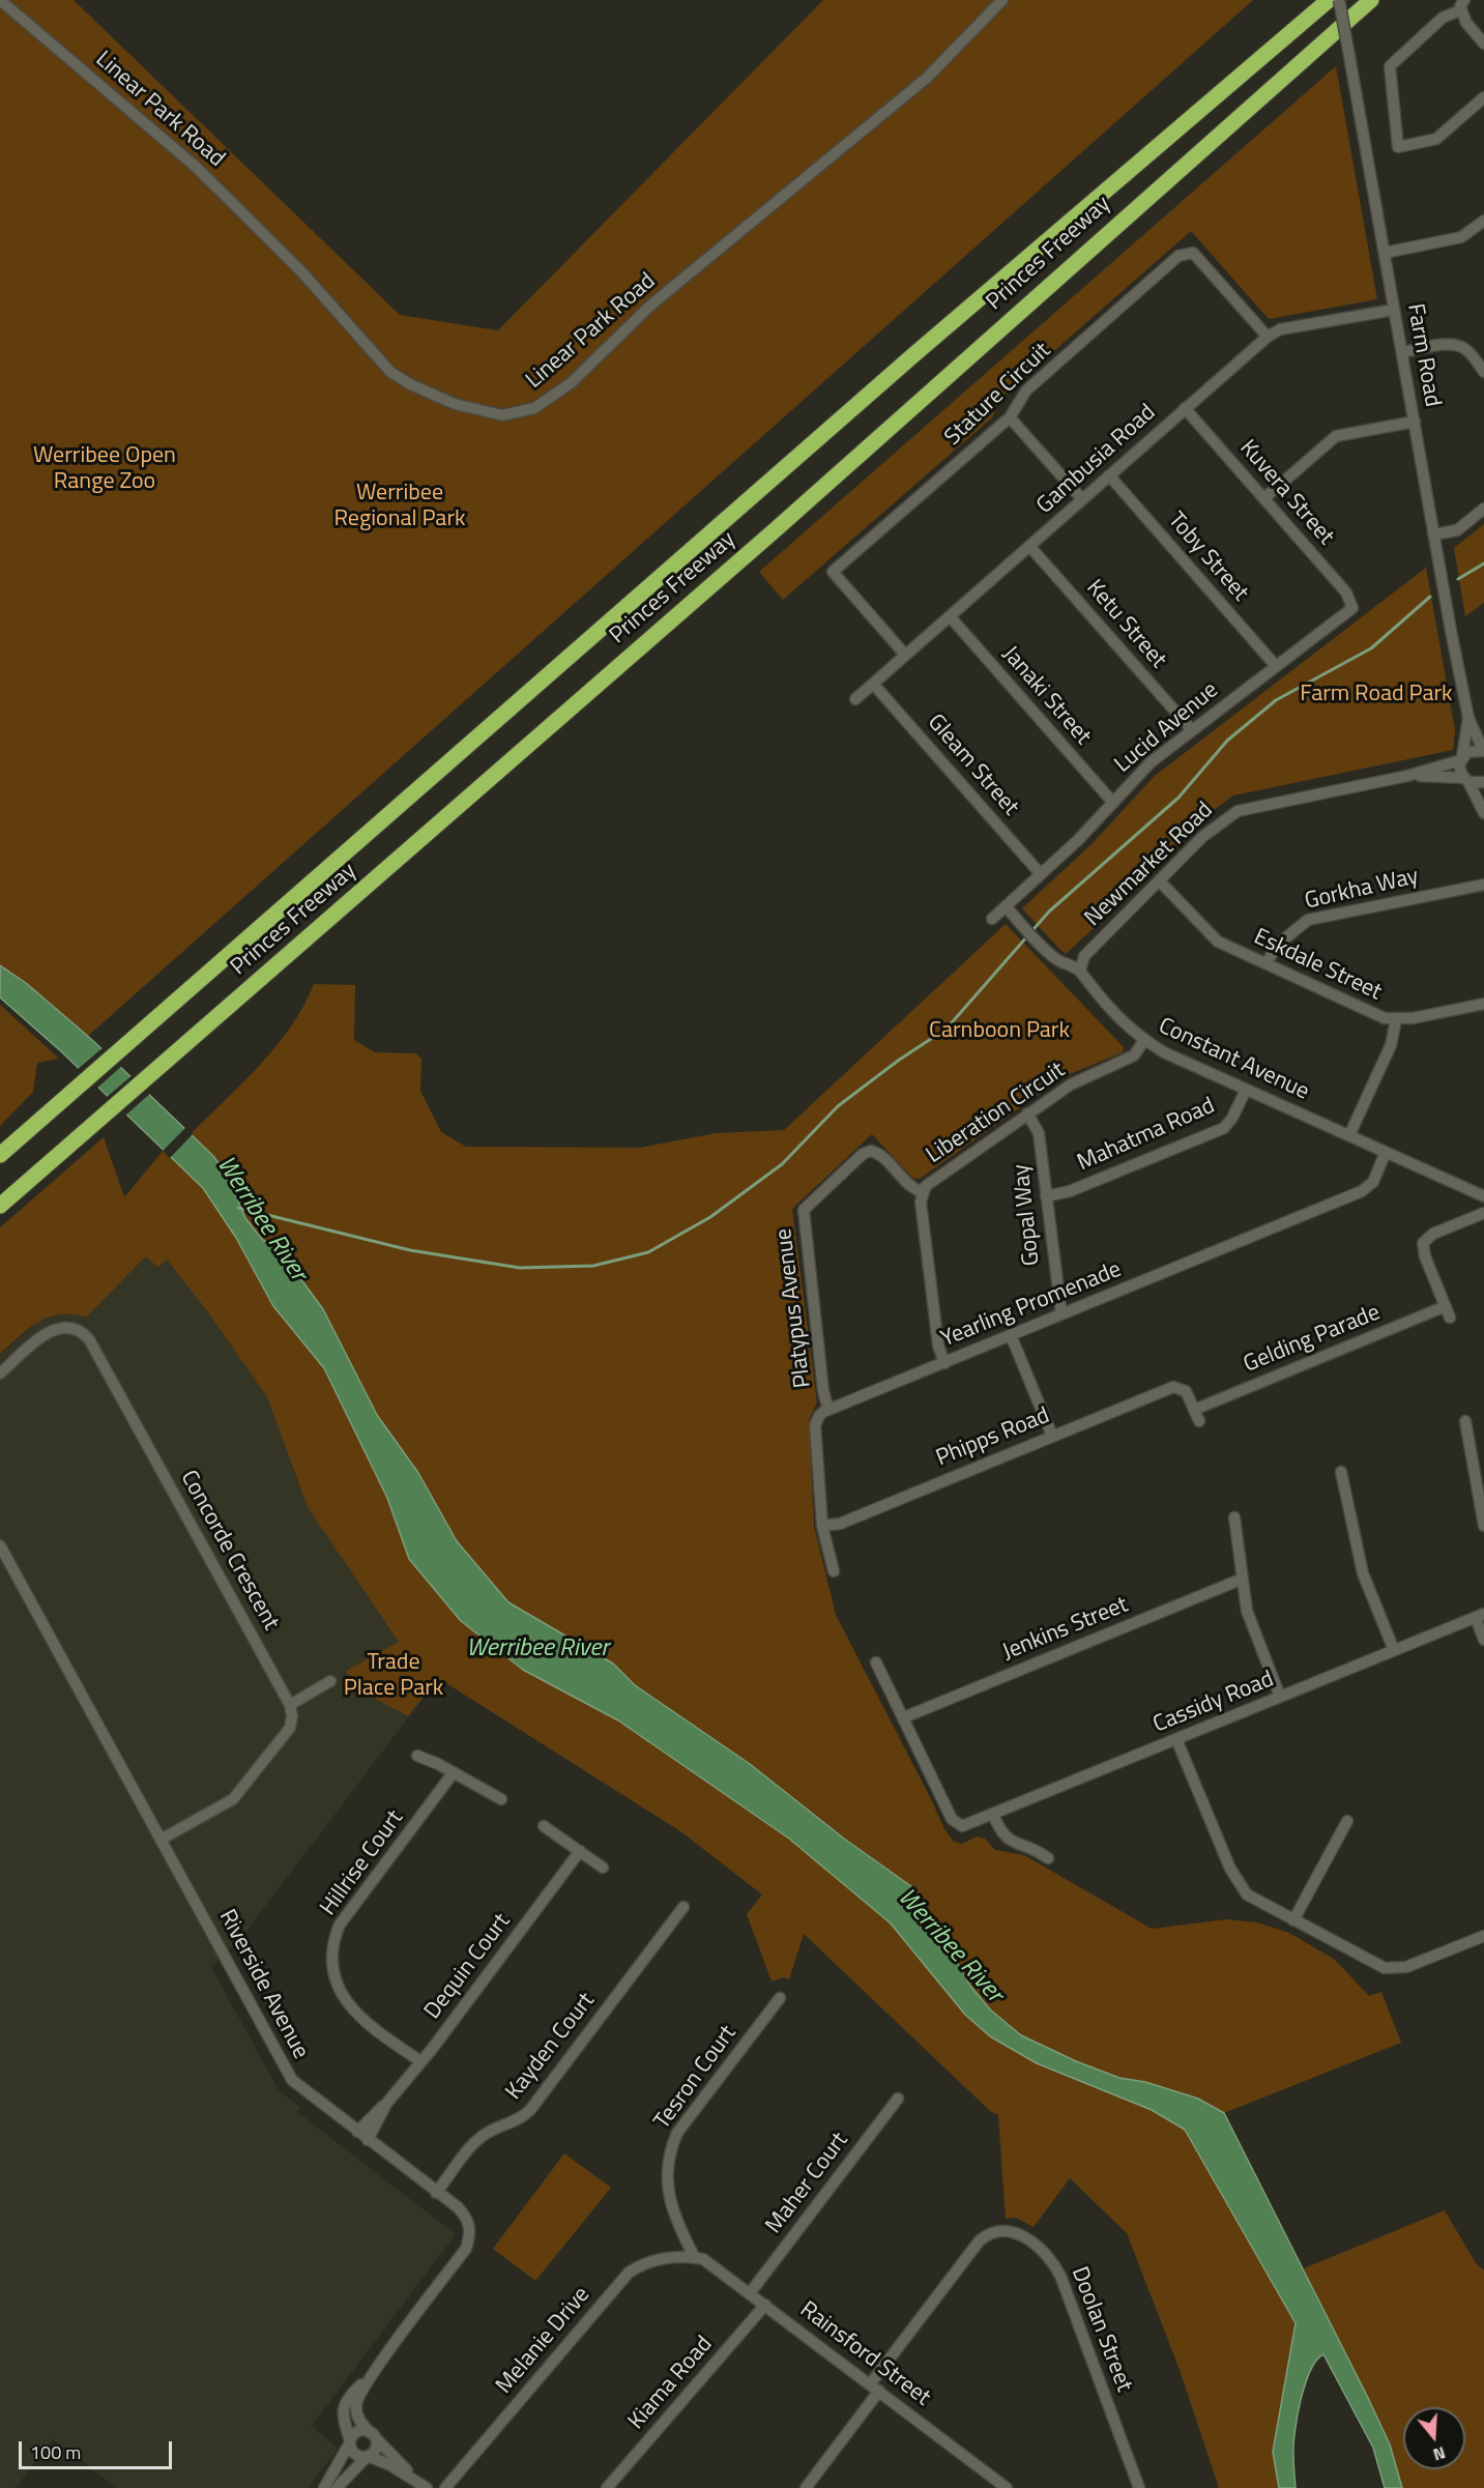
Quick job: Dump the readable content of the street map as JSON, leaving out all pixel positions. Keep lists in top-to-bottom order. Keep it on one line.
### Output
{"streets":{"highway":["Princes Freeway"],"street":["Linear Park Road","Farm Road","Stature Circuit","Gambusia Road","Kuvera Street","Toby Street","Ketu Street","Janaki Street","Lucid Avenue","Gleam Street","Newmarket Road","Gorkha Way","Eskdale Street","Constant Avenue","Liberation Circuit","Mahatma Road","Gopal Way","Yearling Promenade","Platypus Avenue","Gelding Parade","Phipps Road","Concorde Crescent","Jenkins Street","Cassidy Road","Hillrise Court","Dequin Court","Riverside Avenue","Kayden Court","Tesron Court","Maher Court","Doolan Street","Melanie Drive","Rainsford Street","Kiama Road"]},"crossings":[["Farm Road","Gambusia Road"],["Farm Road","Newmarket Road"],["Stature Circuit","Gambusia Road"],["Gambusia Road","Kuvera Street"],["Gambusia Road","Toby Street"],["Gambusia Road","Ketu Street"],["Gambusia Road","Janaki Street"],["Gambusia Road","Gleam Street"],["Kuvera Street","Lucid Avenue"],["Toby Street","Lucid Avenue"],["Ketu Street","Lucid Avenue"],["Janaki Street","Lucid Avenue"],["Lucid Avenue","Gleam Street"],["Lucid Avenue","Constant Avenue"],["Newmarket Road","Eskdale Street"],["Newmarket Road","Constant Avenue"],["Gorkha Way","Eskdale Street"],["Constant Avenue","Liberation Circuit"],["Constant Avenue","Mahatma Road"],["Constant Avenue","Yearling Promenade"],["Liberation Circuit","Gopal Way"],["Liberation Circuit","Yearling Promenade"],["Liberation Circuit","Platypus Avenue"],["Mahatma Road","Gopal Way"],["Gopal Way","Yearling Promenade"],["Yearling Promenade","Platypus Avenue"],["Gelding Parade","Phipps Road"],["Jenkins Street","Cassidy Road"],["Hillrise Court","Dequin Court"],["Dequin Court","Riverside Avenue"],["Riverside Avenue","Kayden Court"],["Tesron Court","Melanie Drive"],["Tesron Court","Rainsford Street"],["Maher Court","Rainsford Street"],["Doolan Street","Rainsford Street"],["Melanie Drive","Rainsford Street"],["Rainsford Street","Kiama Road"]],"water":["Werribee River"],"parks":["Werribee Open Range Zoo","Werribee Regional Park","Farm Road Park","Carnboon Park","Trade Place Park"],"scale_bar":"100 m","north":"bottom"}
